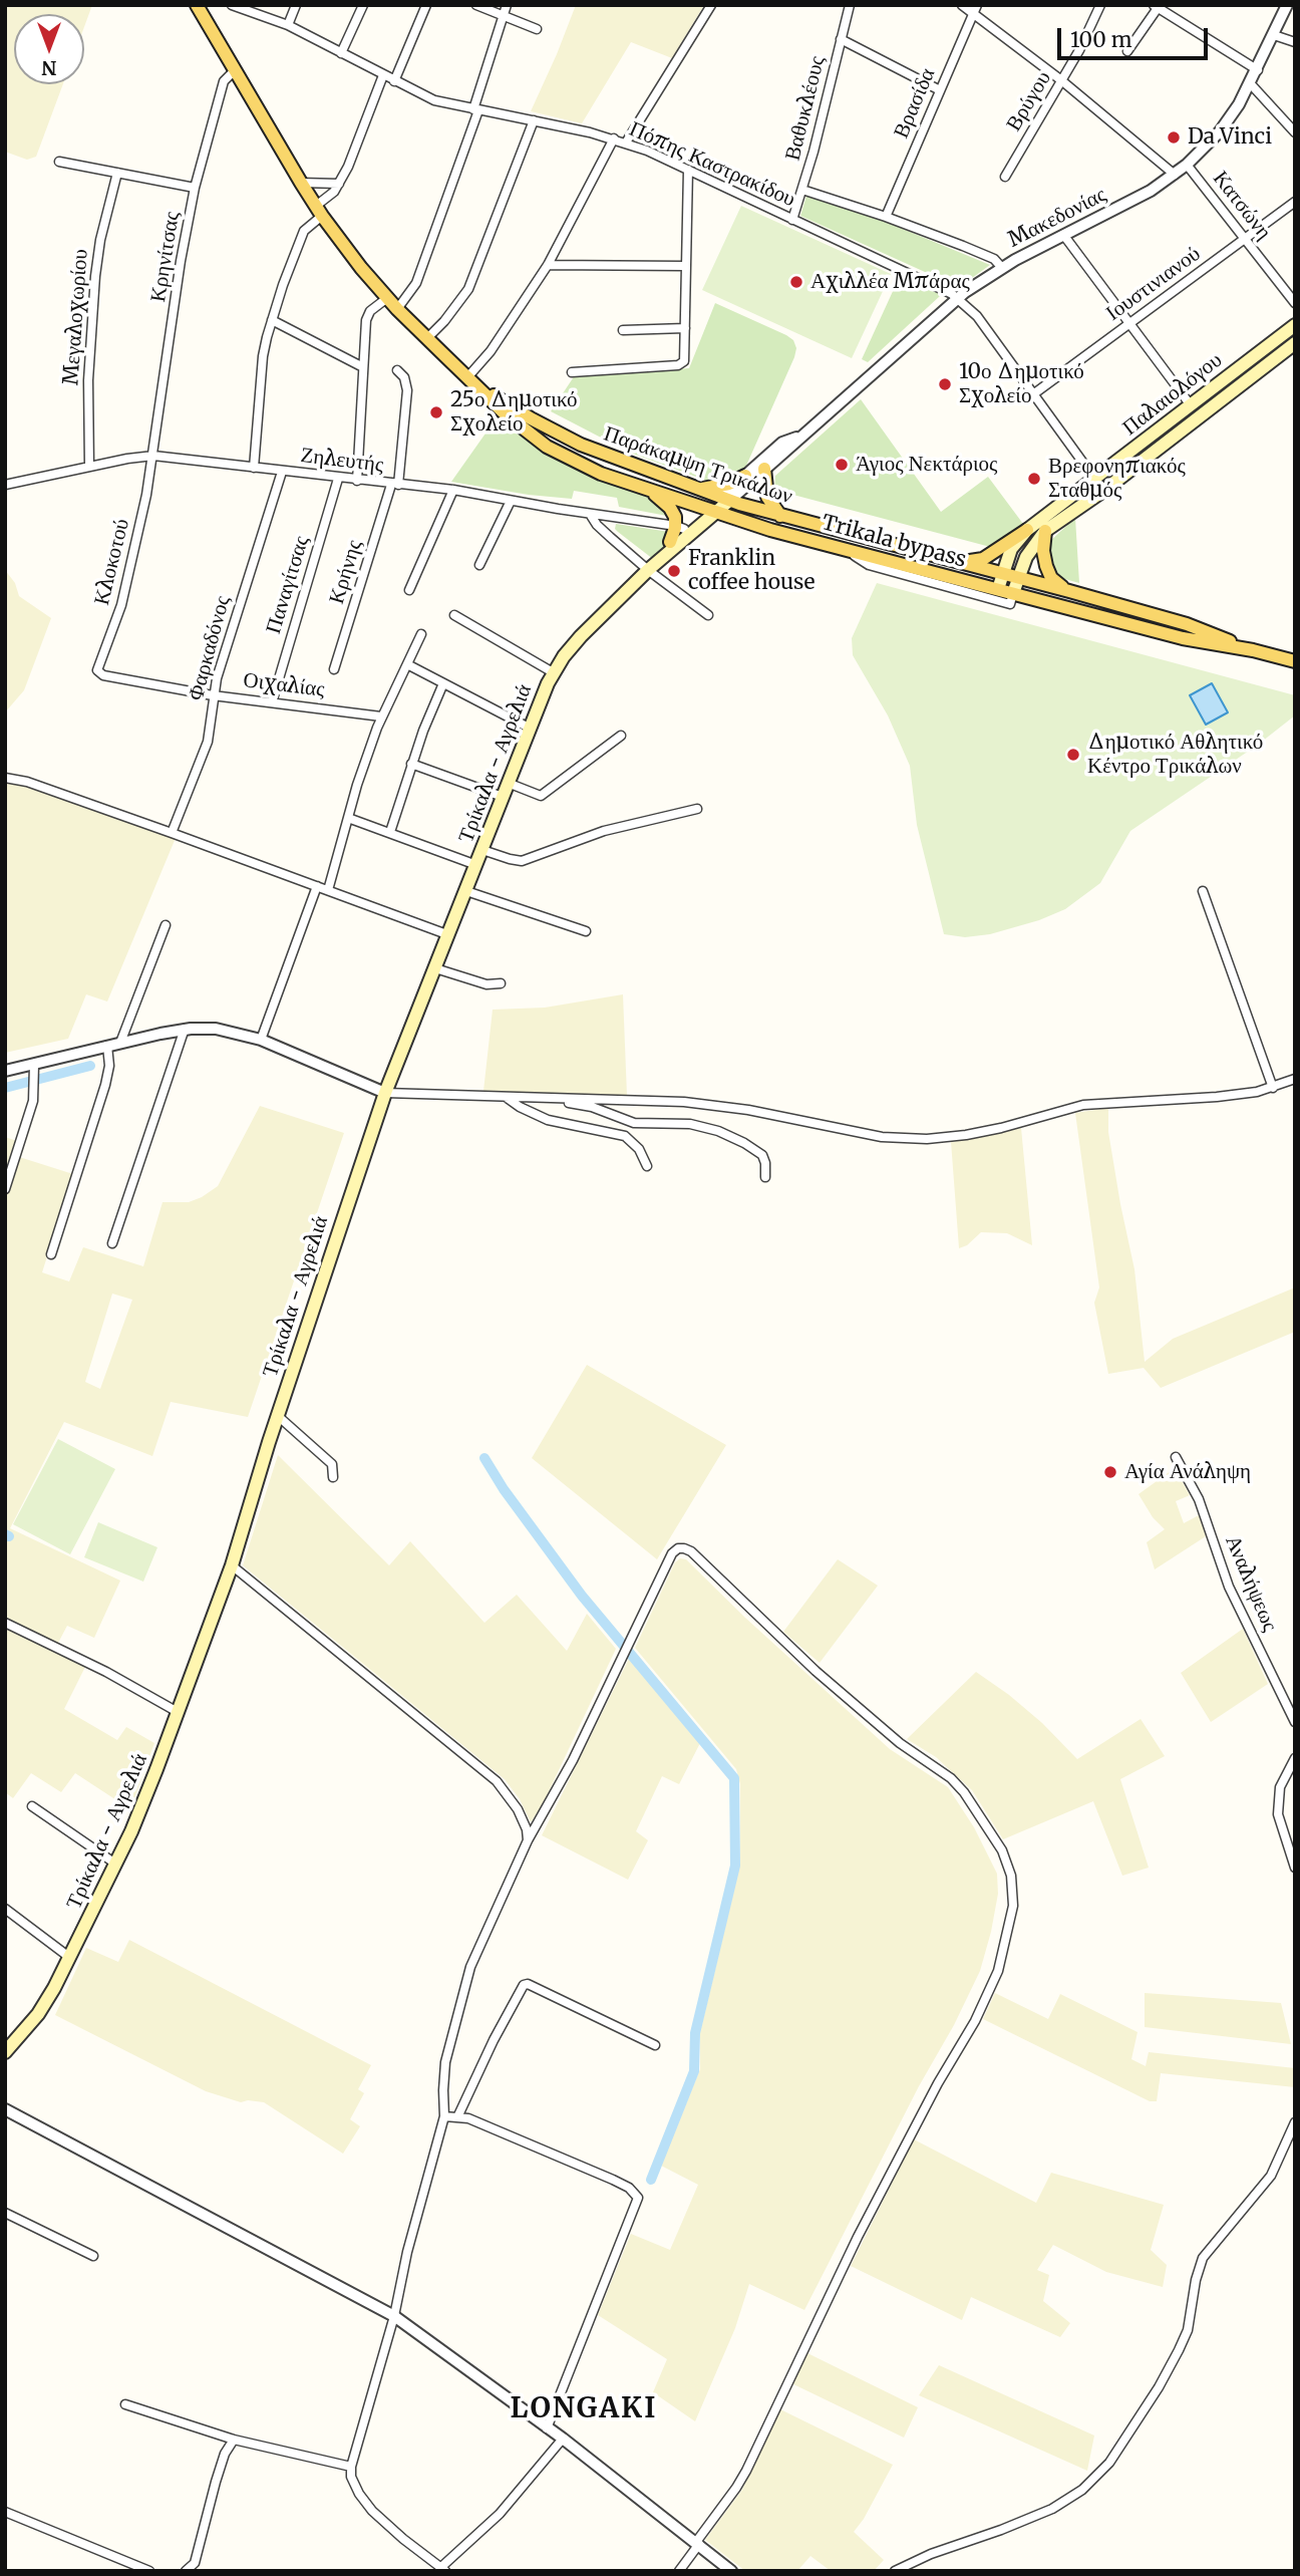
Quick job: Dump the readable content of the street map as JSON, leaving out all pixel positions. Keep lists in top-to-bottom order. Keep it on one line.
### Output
{"streets":{"main road":["Μακεδονίας","Παλαιολόγου","Παράκαμψη Τρικάλων","Trikala bypass","Τρίκαλα - Αγρελιά"],"street":["Βρύγου","Βρασίδα","Βαθυκλέους","Πόπης Καστρακίδου","Κατσώνη","Κρηνίτσας","Ιουστινιανού","Μεγαλοχωρίου","Ζηλευτής","Κλοκοτού","Κρήνης","Παναγίτσας","Φαρκαδόνος","Οιχαλίας","Αναλήψεως"]},"crossings":[["Βρασίδα","Πόπης Καστρακίδου"],["Βαθυκλέους","Πόπης Καστρακίδου"],["Πόπης Καστρακίδου","Μακεδονίας"],["Πόπης Καστρακίδου","Ιουστινιανού"],["Πόπης Καστρακίδου","Παλαιολόγου"],["Κατσώνη","Μακεδονίας"],["Κατσώνη","Ιουστινιανού"],["Μακεδονίας","Παράκαμψη Τρικάλων"],["Μακεδονίας","Trikala bypass"],["Μακεδονίας","Τρίκαλα - Αγρελιά"],["Κρηνίτσας","Ζηλευτής"],["Κρηνίτσας","Παράκαμψη Τρικάλων"],["Κρηνίτσας","Κλοκοτού"],["Μεγαλοχωρίου","Ζηλευτής"],["Παλαιολόγου","Παράκαμψη Τρικάλων"],["Παλαιολόγου","Trikala bypass"],["Ζηλευτής","Κλοκοτού"],["Ζηλευτής","Κρήνης"],["Ζηλευτής","Παναγίτσας"],["Ζηλευτής","Φαρκαδόνος"],["Ζηλευτής","Τρίκαλα - Αγρελιά"],["Παράκαμψη Τρικάλων","Trikala bypass"],["Trikala bypass","Τρίκαλα - Αγρελιά"],["Κλοκοτού","Οιχαλίας"],["Παναγίτσας","Οιχαλίας"],["Φαρκαδόνος","Οιχαλίας"]],"districts":["LONGAKI"],"places":["Da Vinci","Αχιλλέα Μπάρας","10ο Δημοτικό Σχολείο","25ο Δημοτικό Σχολείο","Άγιος Νεκτάριος","Βρεφονηπιακός Σταθμός","Franklin coffee house","Δημοτικό Αθλητικό Κέντρο Τρικάλων","Αγία Ανάληψη"],"scale_bar":"100 m","north":"bottom"}
